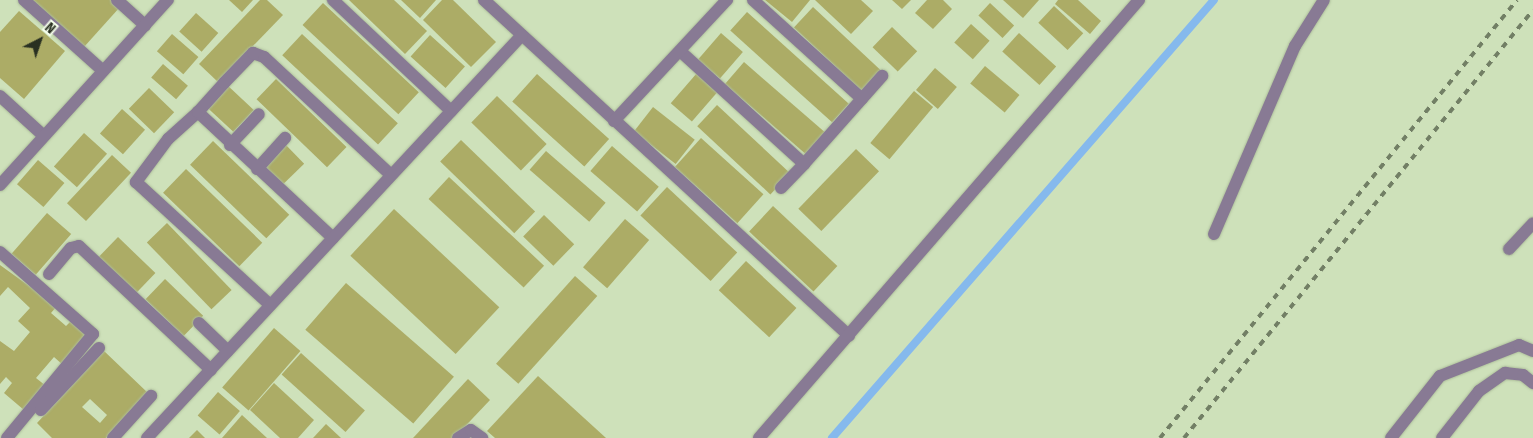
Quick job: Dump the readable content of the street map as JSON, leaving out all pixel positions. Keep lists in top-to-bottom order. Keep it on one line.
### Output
{"north":"top right"}
